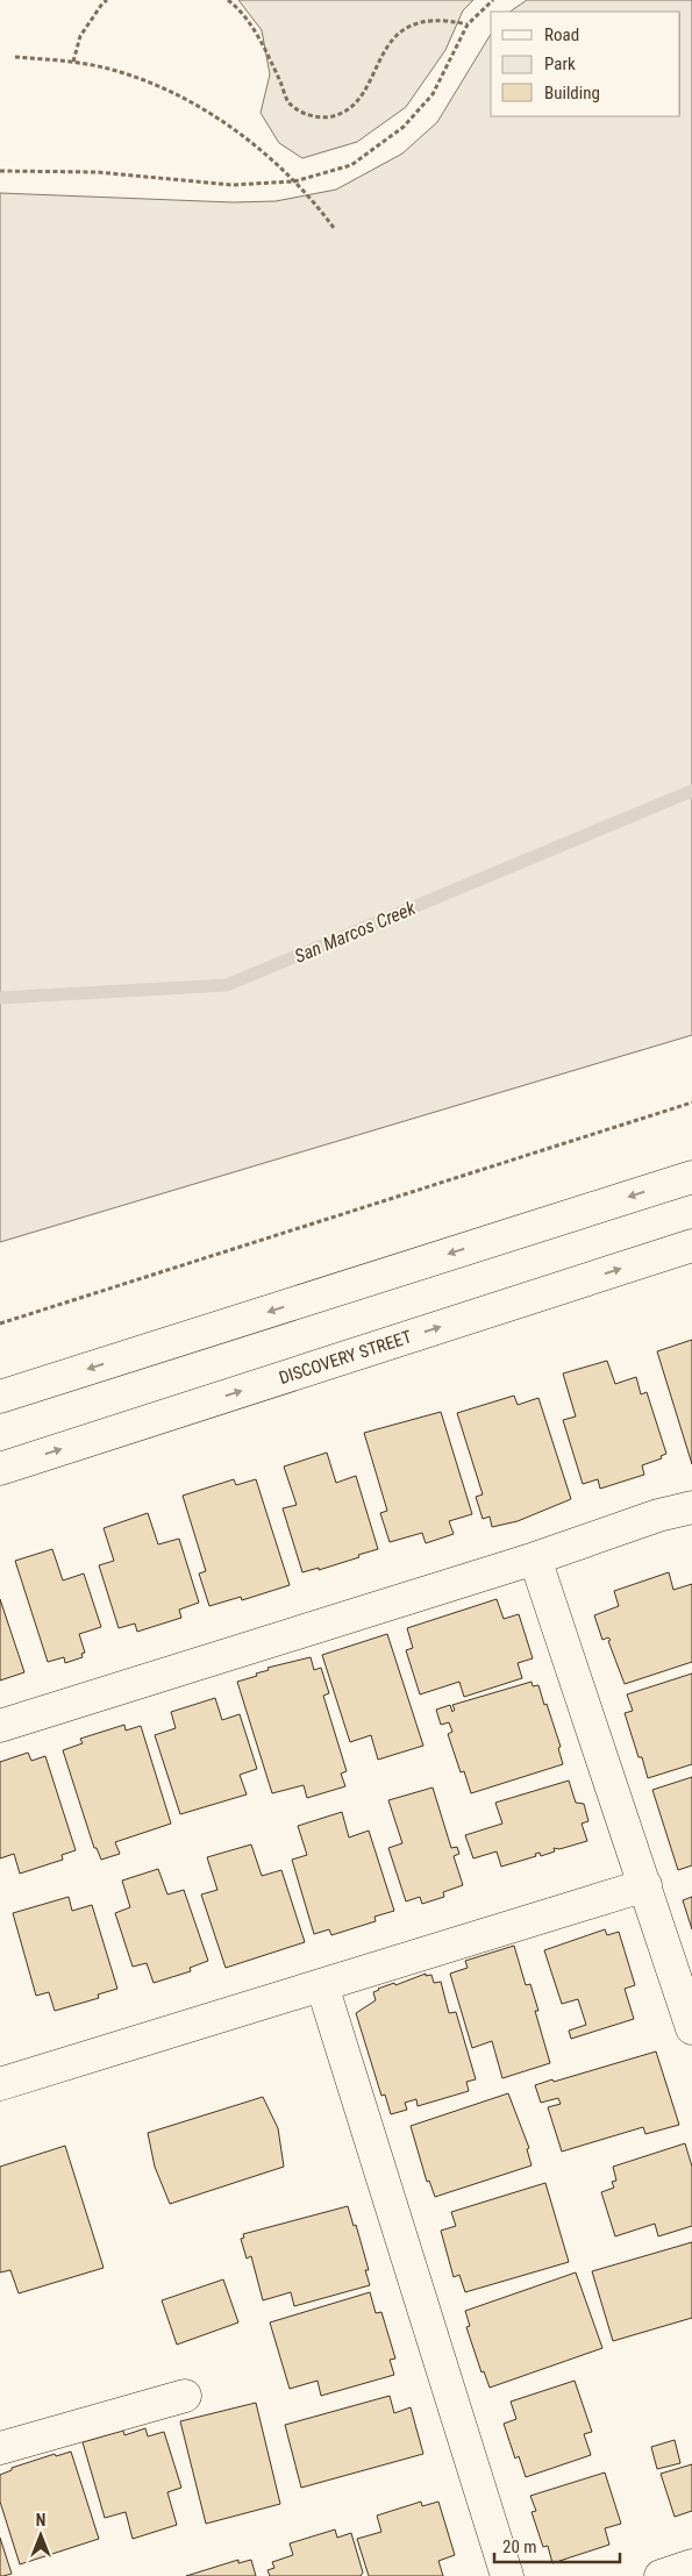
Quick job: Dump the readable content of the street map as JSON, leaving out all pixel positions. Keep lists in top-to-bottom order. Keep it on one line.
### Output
{"streets":{"street":["DISCOVERY STREET"]},"water":["San Marcos Creek"],"legend":["Road","Park","Building"],"scale_bar":"20 m","north":"top"}
